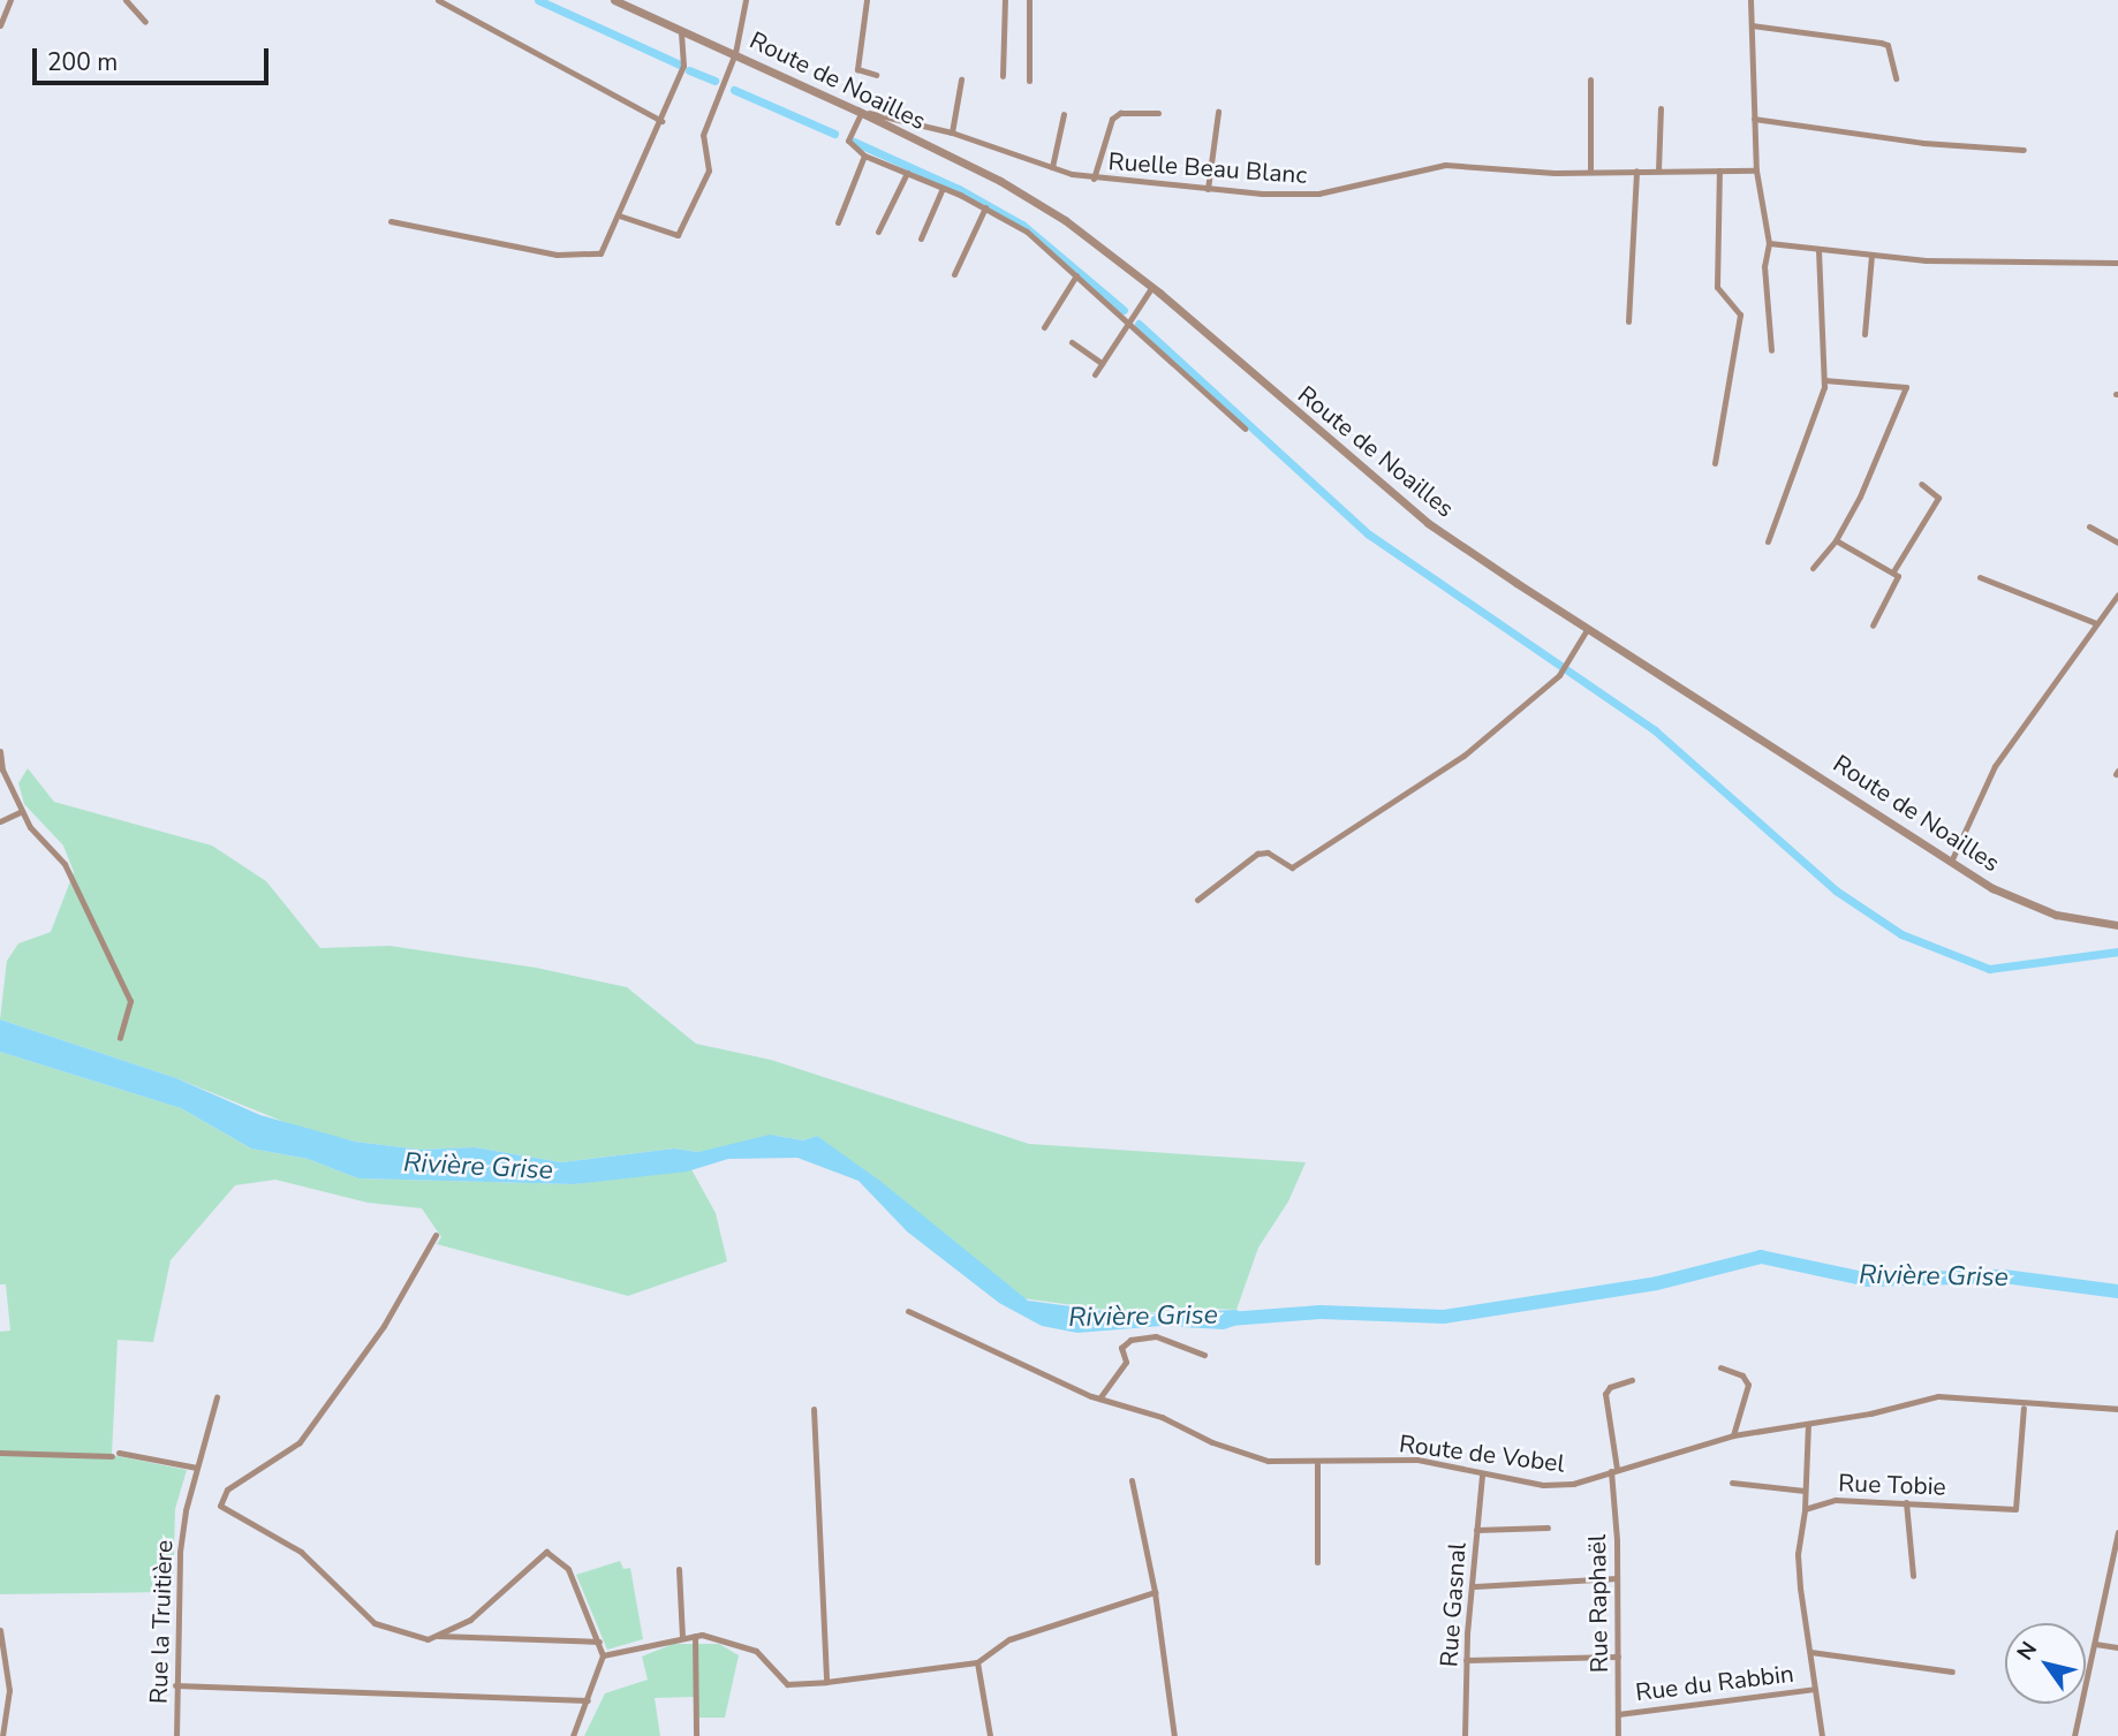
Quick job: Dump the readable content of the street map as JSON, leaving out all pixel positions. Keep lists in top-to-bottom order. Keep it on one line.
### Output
{"streets":{"street":["Route de Noailles","Ruelle Beau Blanc","Route de Vobel","Rue Tobie","Rue Raphaël","Rue Gasnal","Rue la Truitière","Rue du Rabbin"]},"crossings":[["Route de Noailles","Ruelle Beau Blanc"],["Route de Vobel","Rue Raphaël"],["Route de Vobel","Rue Gasnal"],["Rue Tobie","Rue du Rabbin"],["Rue Raphaël","Rue du Rabbin"]],"water":["Rivière Grise"],"scale_bar":"200 m","north":"top left"}
